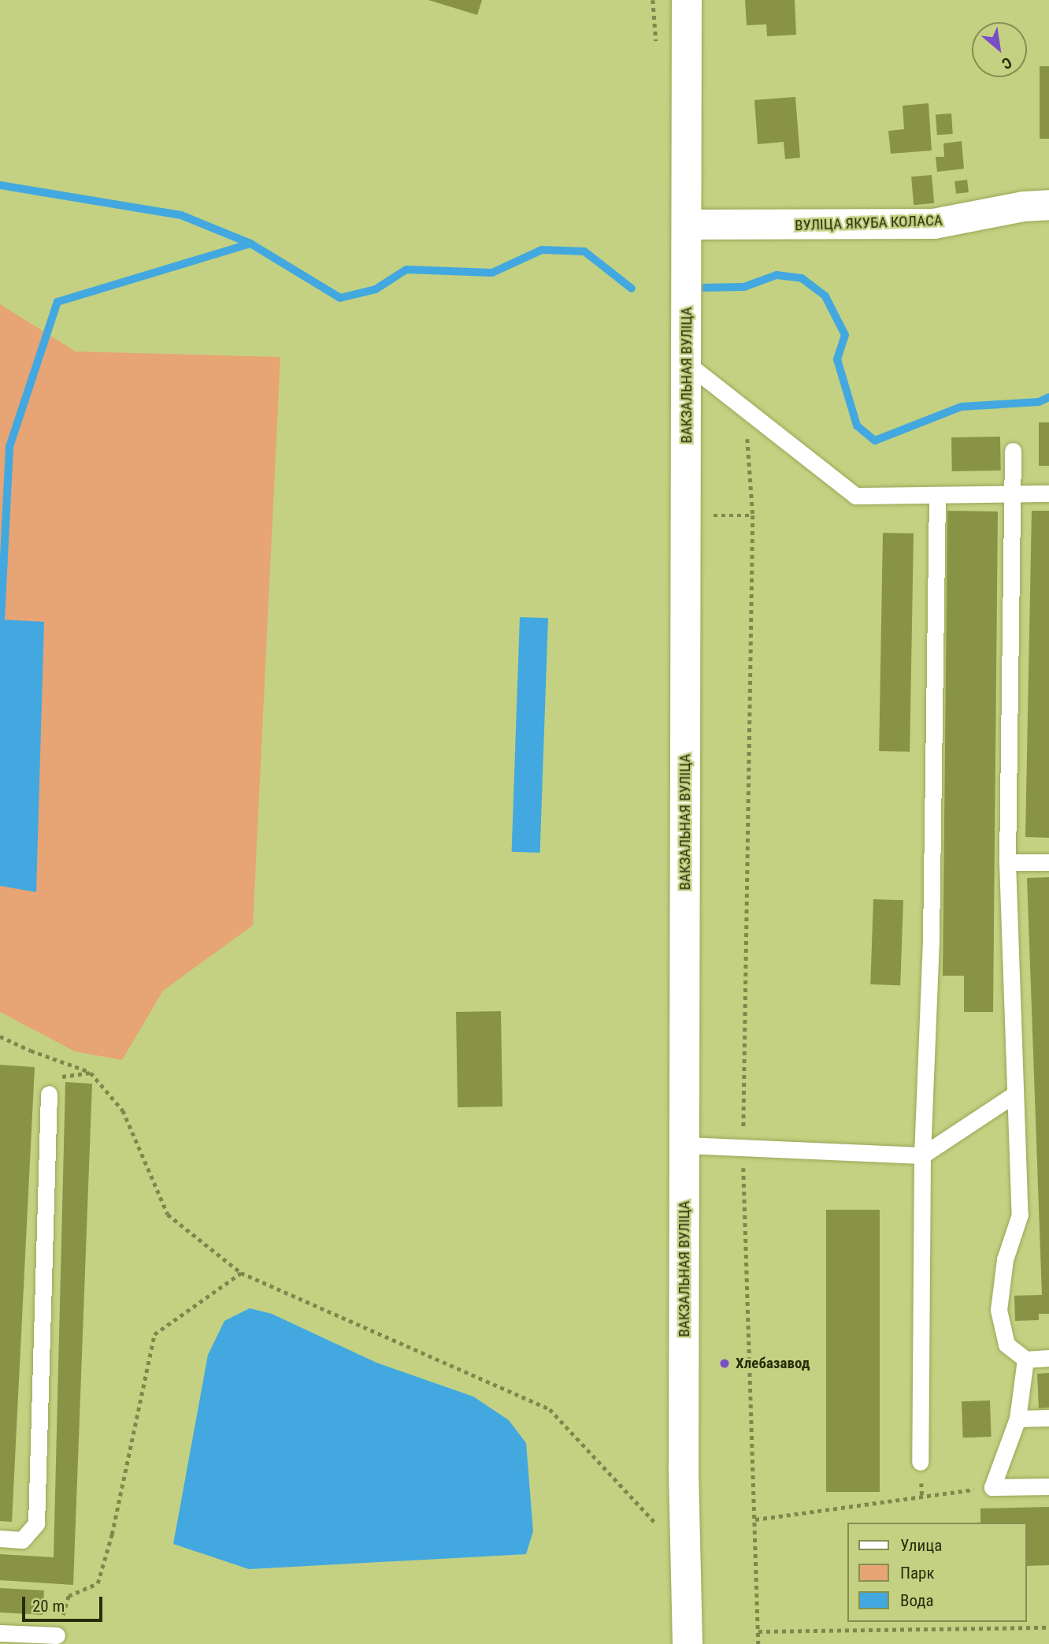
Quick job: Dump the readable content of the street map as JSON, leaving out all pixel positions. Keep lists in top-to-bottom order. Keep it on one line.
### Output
{"streets":{"main road":["ВУЛІЦА ЯКУБА КОЛАСА","ВАКЗАЛЬНАЯ ВУЛІЦА"]},"crossings":[["ВУЛІЦА ЯКУБА КОЛАСА","ВАКЗАЛЬНАЯ ВУЛІЦА"]],"places":["Хлебазавод"],"legend":["Улица","Парк","Вода"],"scale_bar":"20 m","north":"bottom right"}
